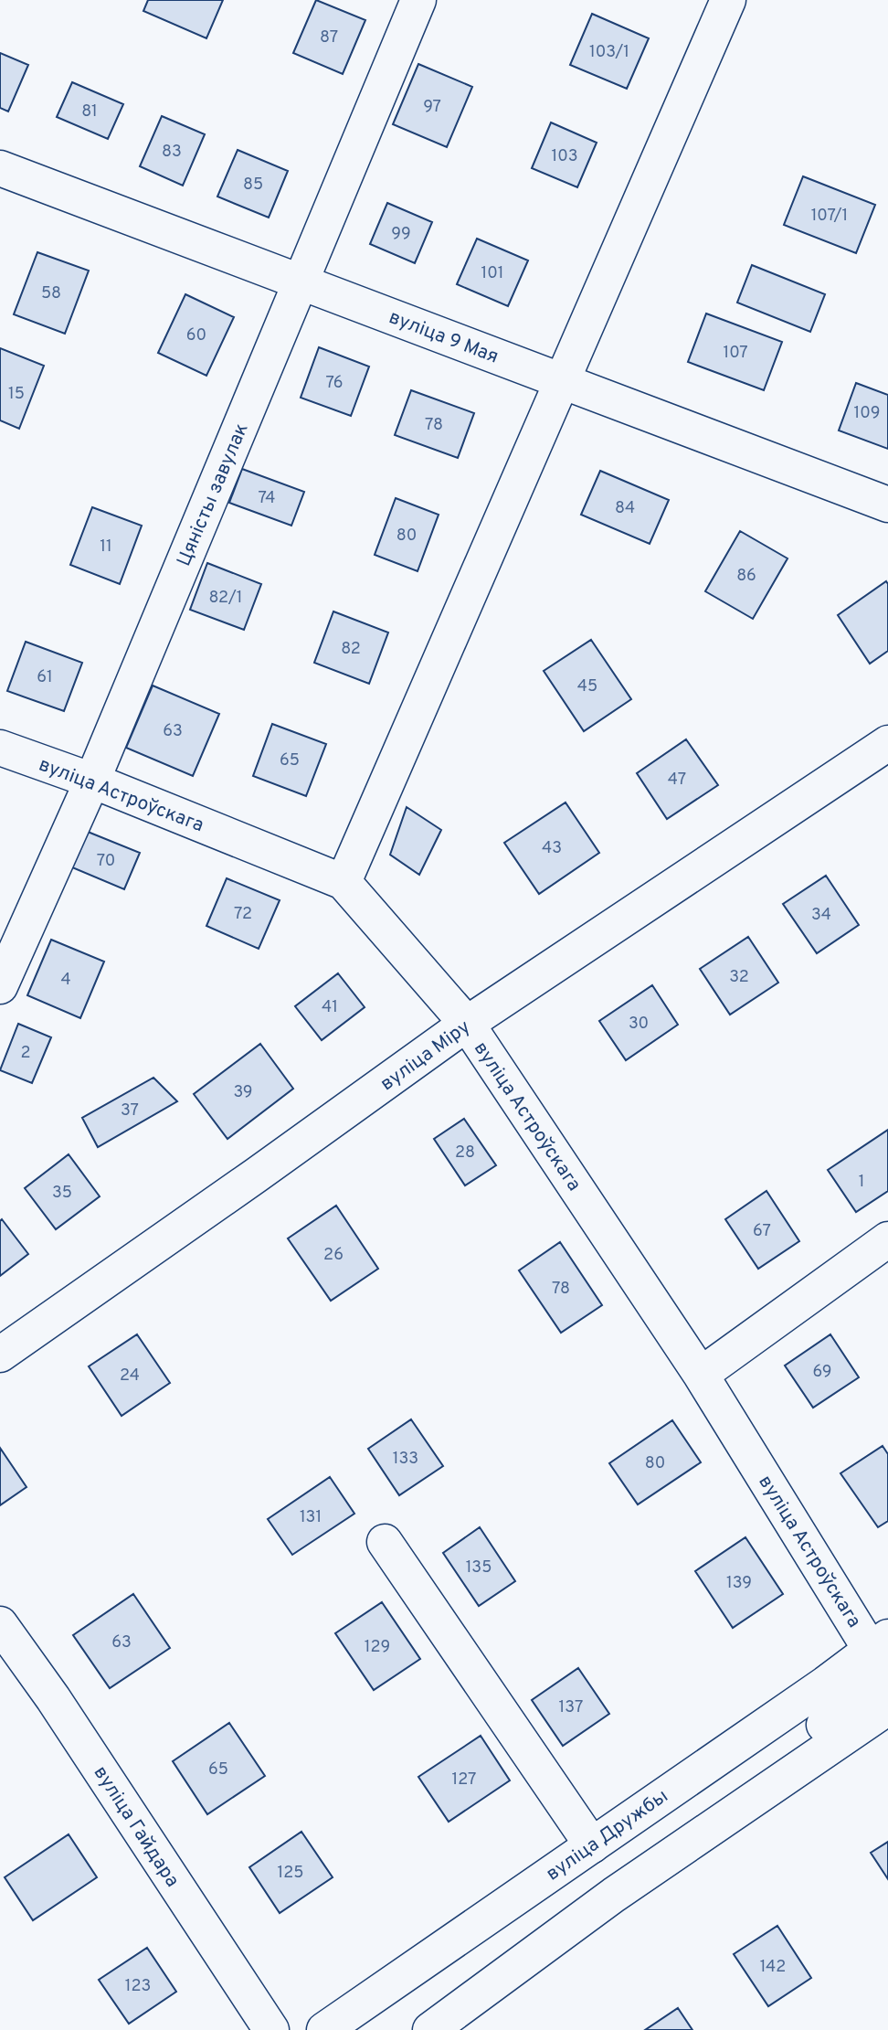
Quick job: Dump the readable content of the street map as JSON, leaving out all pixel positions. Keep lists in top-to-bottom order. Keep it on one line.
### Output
{"streets":{"street":["вуліца 9 Мая","Цяністы завулак","вуліца Астроўскага","вуліца Міру","вуліца Гайдара","вуліца Дружбы"]},"crossings":[["вуліца 9 Мая","Цяністы завулак"],["Цяністы завулак","вуліца Астроўскага"],["вуліца Астроўскага","вуліца Міру"],["вуліца Астроўскага","вуліца Дружбы"]],"house_numbers":["87","103/1","97","81","83","103","85","107/1","99","101","58","60","107","76","15","109","78","74","84","80","11","86","82/1","82","61","45","63","65","47","43","70","72","34","32","4","41","30","2","39","37","28","1","35","67","26","78","69","24","133","80","131","135","139","63","129","137","65","127","125","142","123"]}
